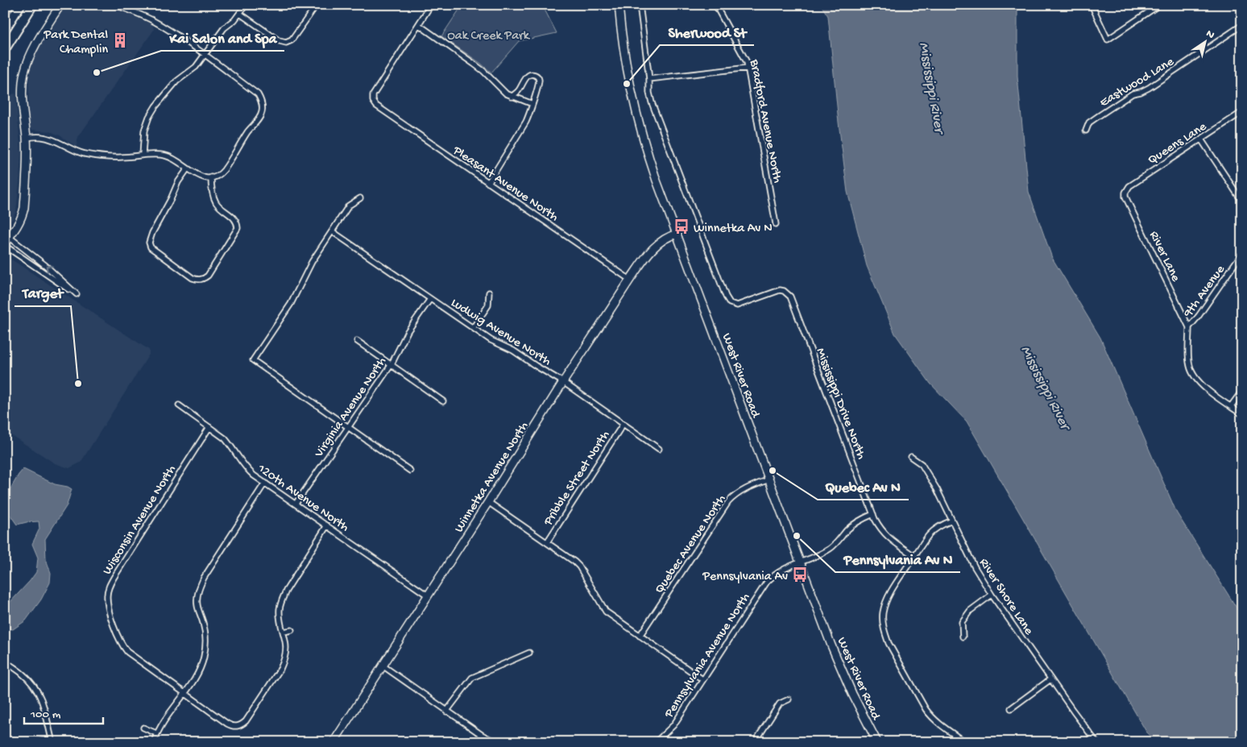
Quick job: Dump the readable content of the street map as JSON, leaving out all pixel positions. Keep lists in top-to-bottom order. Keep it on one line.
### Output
{"streets":{"street":["Eastwood Lane","Bradford Avenue North","Queens Lane","Pleasant Avenue North","River Lane","9th Avenue","Ludwig Avenue North","West River Road","Mississippi Drive North","Virginia Avenue North","Winnetka Avenue North","Pribble Street North","120th Avenue North","Wisconsin Avenue North","Quebec Avenue North","River Shore Lane","Pennsylvania Avenue North"]},"crossings":[["Queens Lane","River Lane"],["Pleasant Avenue North","Winnetka Avenue North"],["River Lane","9th Avenue"],["Ludwig Avenue North","Virginia Avenue North"],["Ludwig Avenue North","Winnetka Avenue North"],["Ludwig Avenue North","Pribble Street North"],["West River Road","Winnetka Avenue North"],["West River Road","Quebec Avenue North"],["West River Road","Pennsylvania Avenue North"],["Mississippi Drive North","Pennsylvania Avenue North"],["Virginia Avenue North","120th Avenue North"],["Winnetka Avenue North","120th Avenue North"],["120th Avenue North","Wisconsin Avenue North"]],"water":["Mississippi River"],"parks":["Oak Creek Park"],"places":{"building":["Park Dental Champlin"],"other":["Kai Salon and Spa","Sherwood St","Target","Quebec Av N","Pennsylvania Av N"],"bus stop":["Winnetka Av N","Pennsylvania Av"]},"scale_bar":"100 m","north":"top right"}
